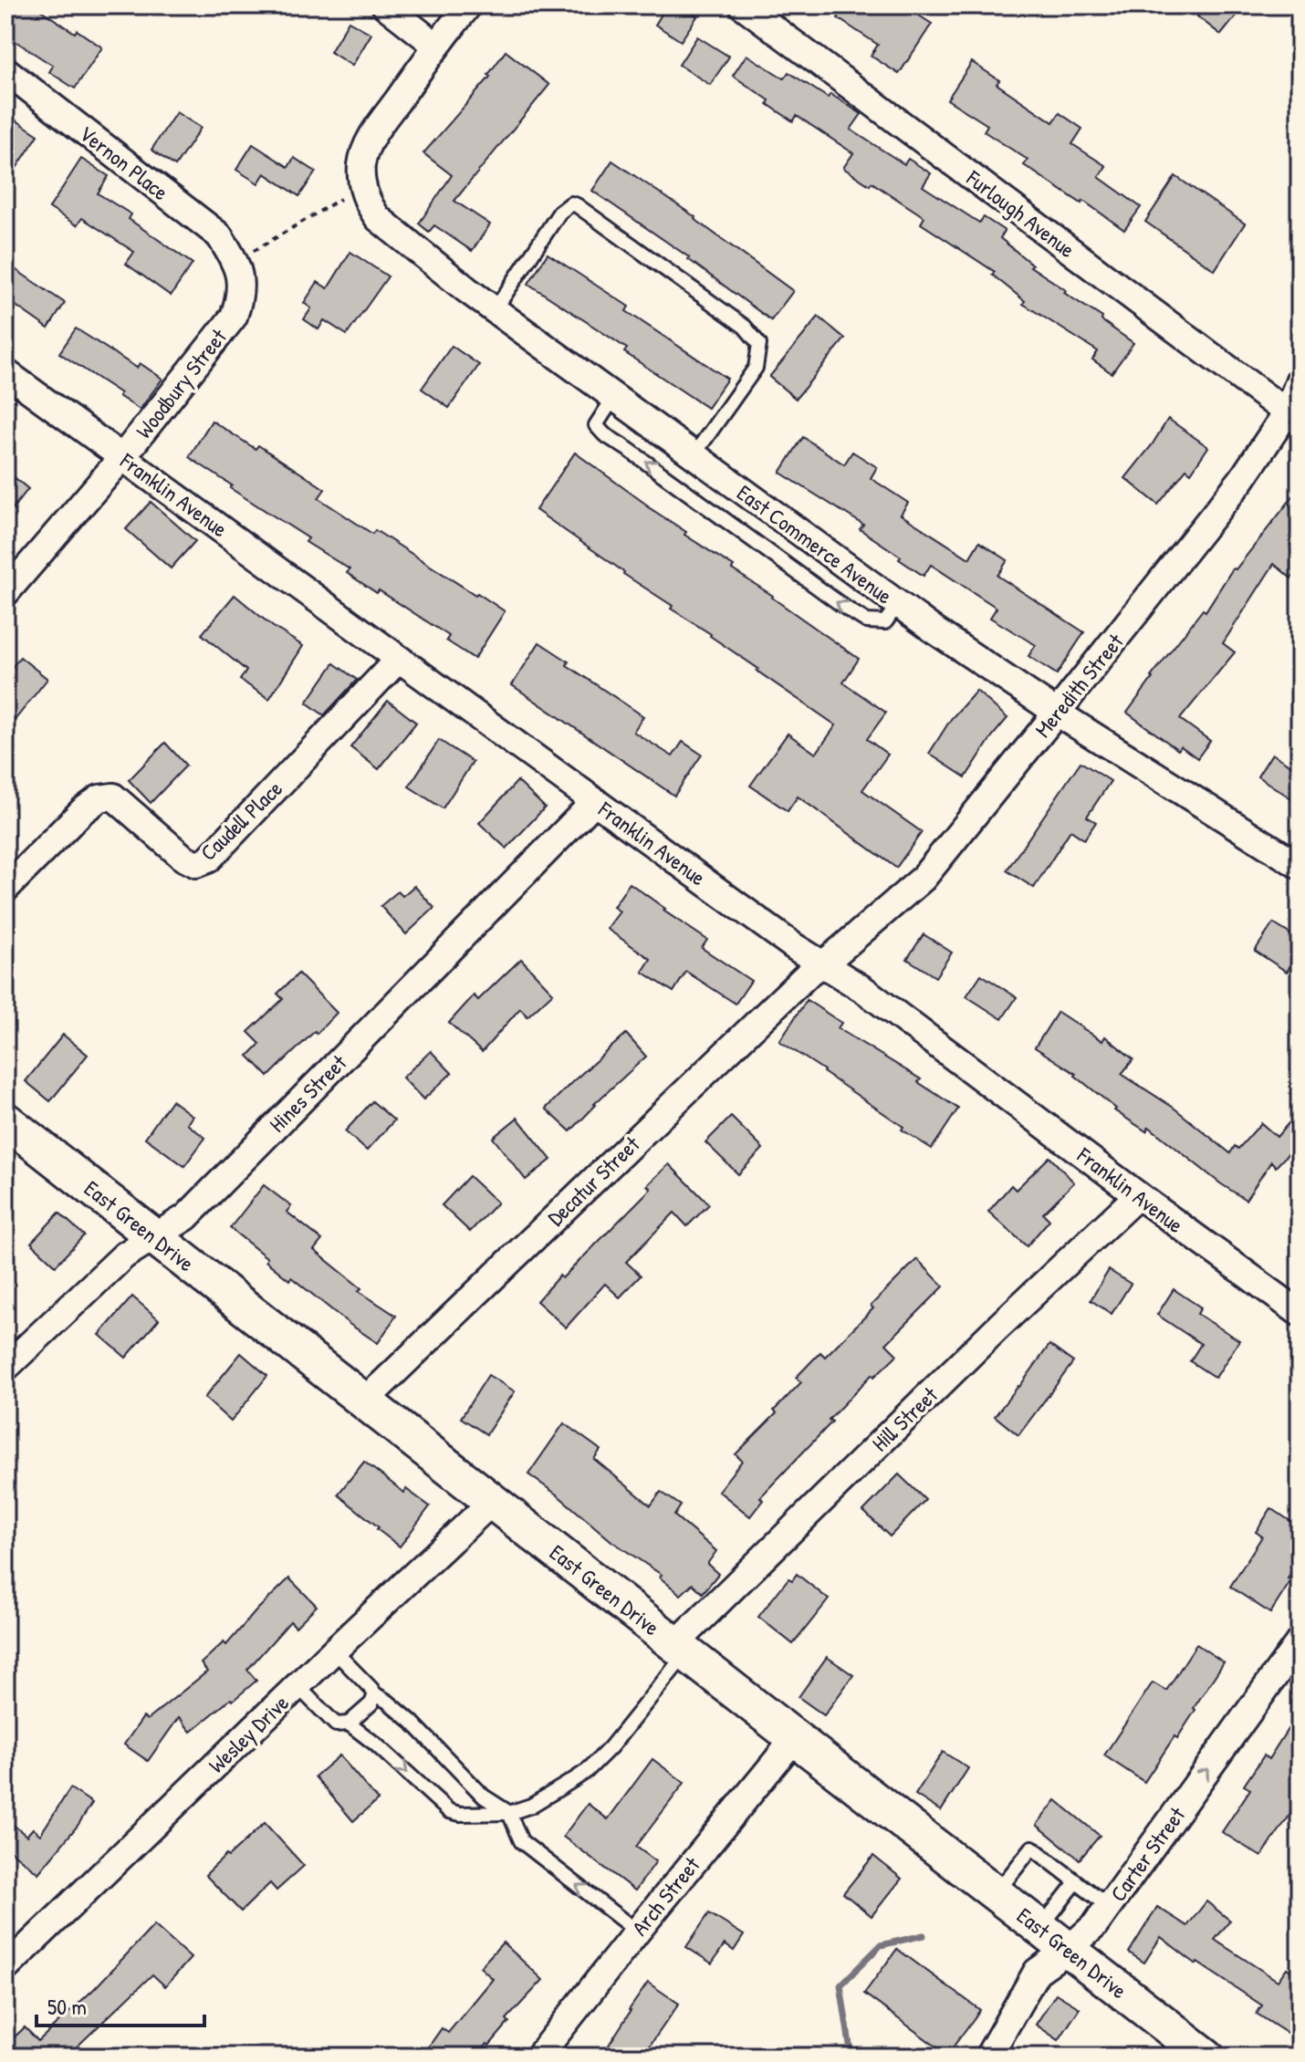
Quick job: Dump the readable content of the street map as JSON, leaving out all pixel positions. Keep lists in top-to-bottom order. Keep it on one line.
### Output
{"streets":{"main road":["East Green Drive"],"street":["Vernon Place","Furlough Avenue","Woodbury Street","Franklin Avenue","East Commerce Avenue","Meredith Street","Caudell Place","Hines Street","Decatur Street","Hill Street","Wesley Drive","Carter Street","Arch Street"]},"crossings":[["Vernon Place","Woodbury Street"],["Furlough Avenue","Meredith Street"],["Woodbury Street","Franklin Avenue"],["Franklin Avenue","Meredith Street"],["Franklin Avenue","Caudell Place"],["Franklin Avenue","Hines Street"],["Franklin Avenue","Decatur Street"],["Franklin Avenue","Hill Street"],["East Commerce Avenue","Meredith Street"],["Meredith Street","Decatur Street"],["Hines Street","East Green Drive"],["Decatur Street","East Green Drive"],["East Green Drive","Hill Street"],["East Green Drive","Wesley Drive"],["East Green Drive","Carter Street"],["East Green Drive","Arch Street"]],"one_way":["Carter Street"],"scale_bar":"50 m"}
